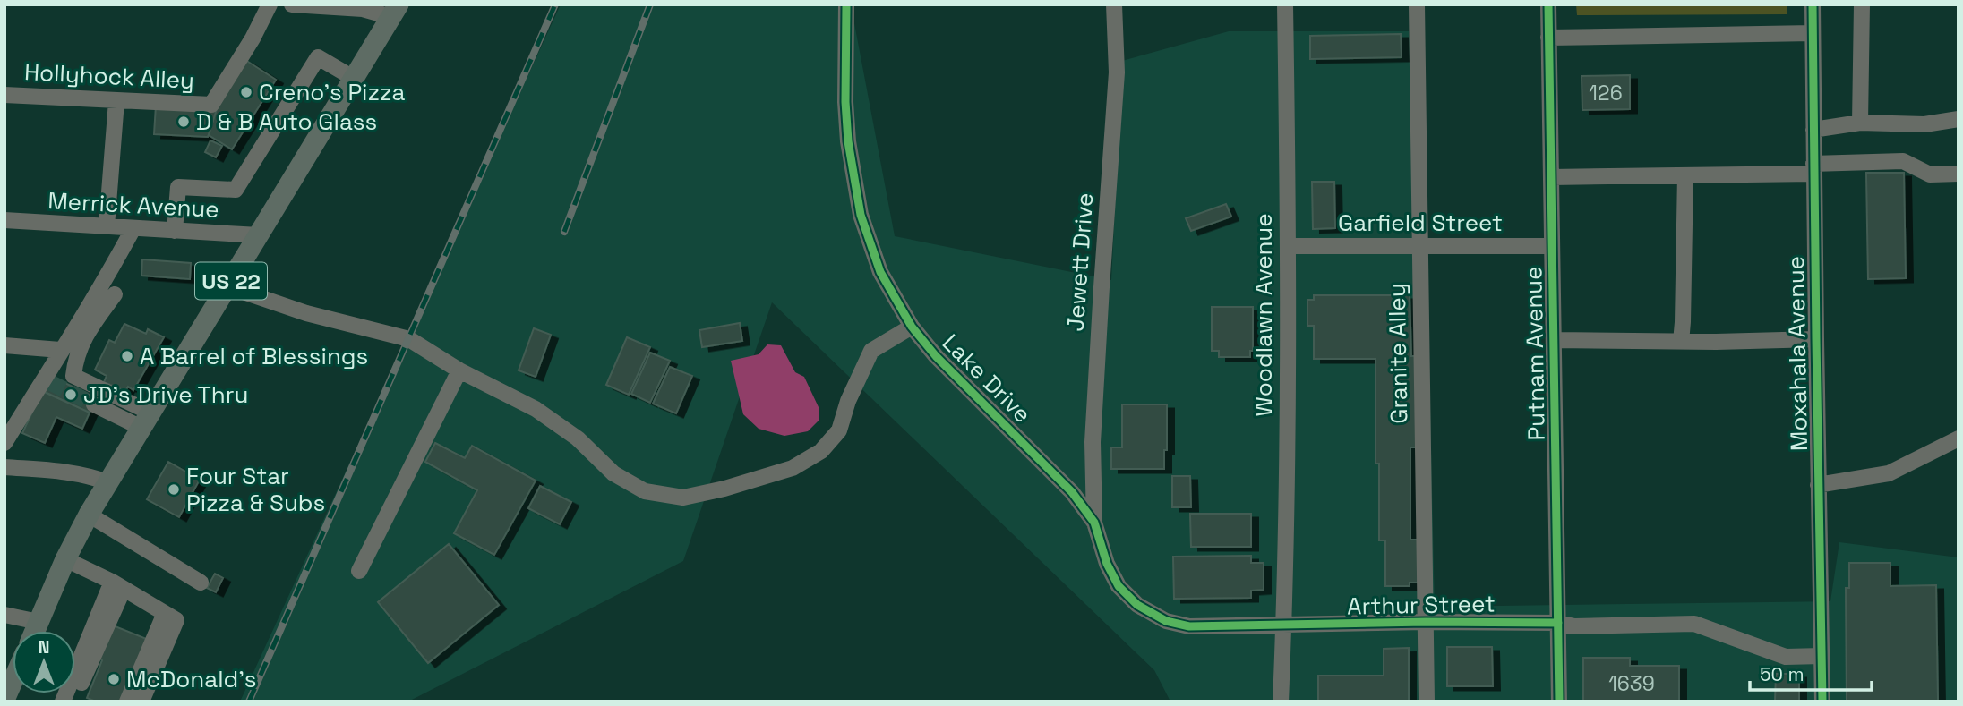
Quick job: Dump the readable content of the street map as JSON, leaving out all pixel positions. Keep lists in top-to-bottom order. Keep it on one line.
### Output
{"streets":{"main road":["US 22"],"street":["Hollyhock Alley","Merrick Avenue","Garfield Street","Jewett Drive","Woodlawn Avenue","Granite Alley","Putnam Avenue","Moxahala Avenue","Lake Drive","Arthur Street"]},"crossings":[["Merrick Avenue","US 22"],["Garfield Street","Woodlawn Avenue"],["Garfield Street","Granite Alley"],["Garfield Street","Putnam Avenue"],["Jewett Drive","Lake Drive"],["Woodlawn Avenue","Lake Drive"],["Woodlawn Avenue","Arthur Street"],["Granite Alley","Arthur Street"],["Putnam Avenue","Arthur Street"],["Moxahala Avenue","Arthur Street"],["Lake Drive","Arthur Street"]],"places":["Creno's Pizza","D & B Auto Glass","A Barrel of Blessings","JD's Drive Thru","Four Star Pizza & Subs","McDonald's"],"house_numbers":["126","1639"],"scale_bar":"50 m","north":"top"}
